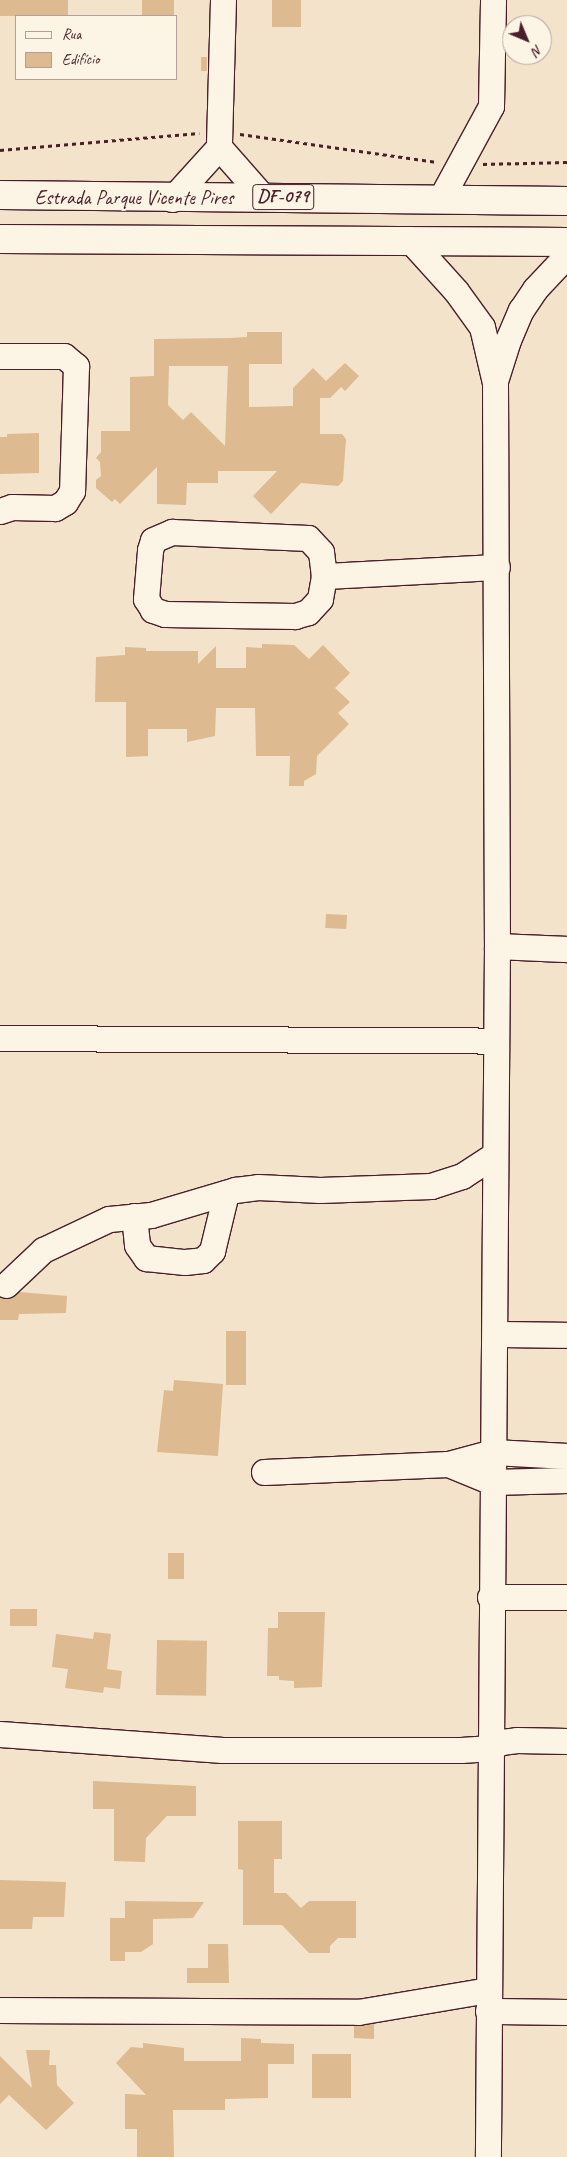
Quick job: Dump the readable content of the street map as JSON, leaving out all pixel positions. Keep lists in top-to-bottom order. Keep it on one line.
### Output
{"streets":{"main road":["Estrada Parque Vicente Pires","DF-079"]},"legend":["Rua","Edifício"],"north":"bottom right"}
